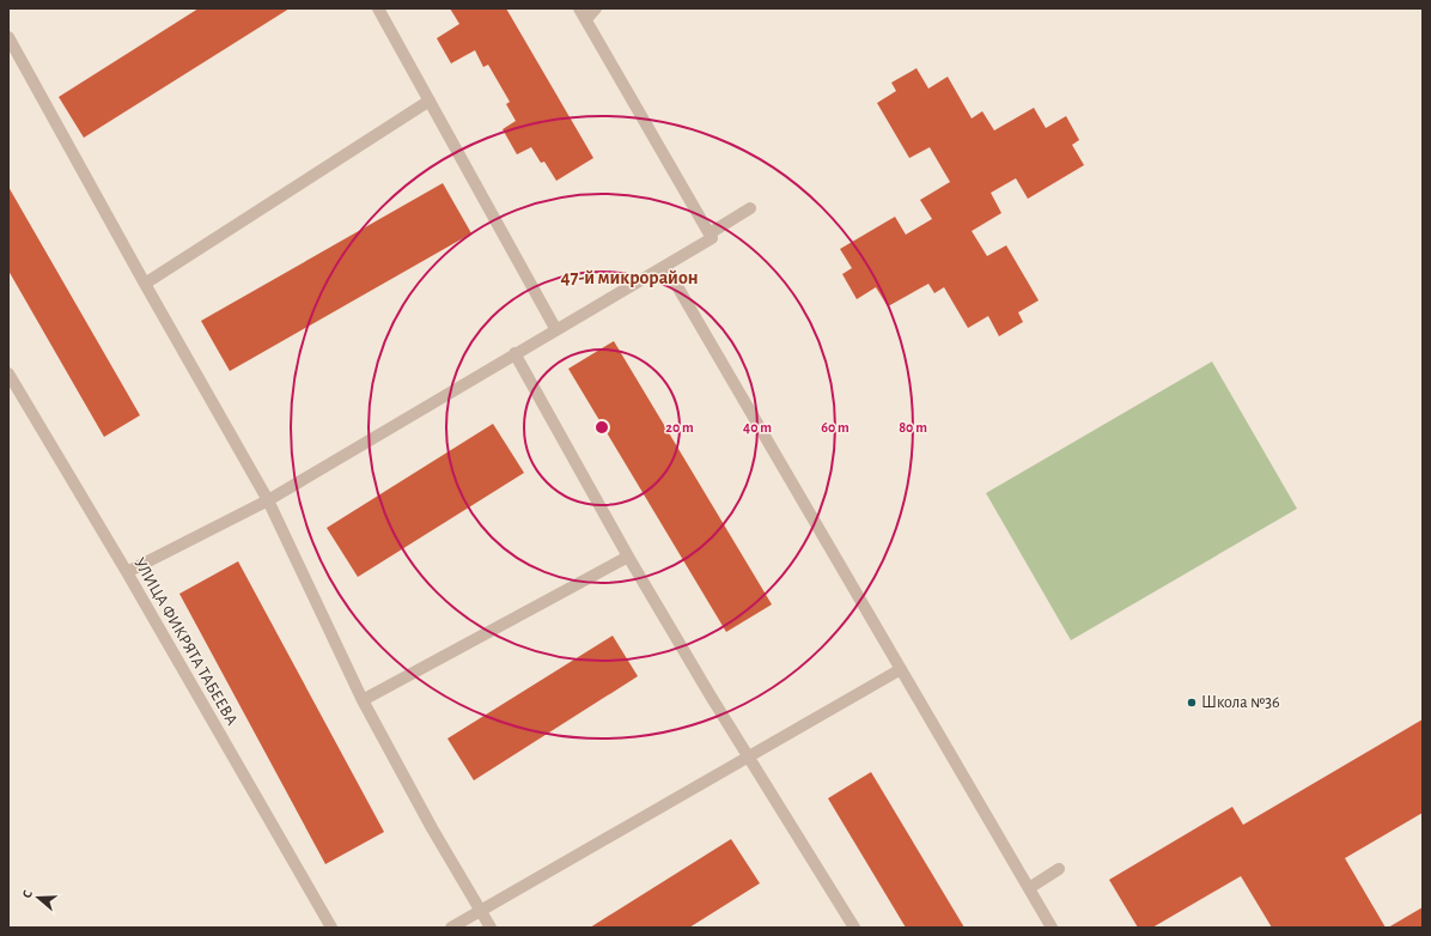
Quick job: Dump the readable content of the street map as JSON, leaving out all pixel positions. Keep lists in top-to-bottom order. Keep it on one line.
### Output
{"streets":{"street":["УЛИЦА ФИКРЯТА ТАБЕЕВА"]},"districts":["47-й микрорайон"],"places":["Школа №36"],"north":"left","rings":["20 m","40 m","60 m","80 m"]}
